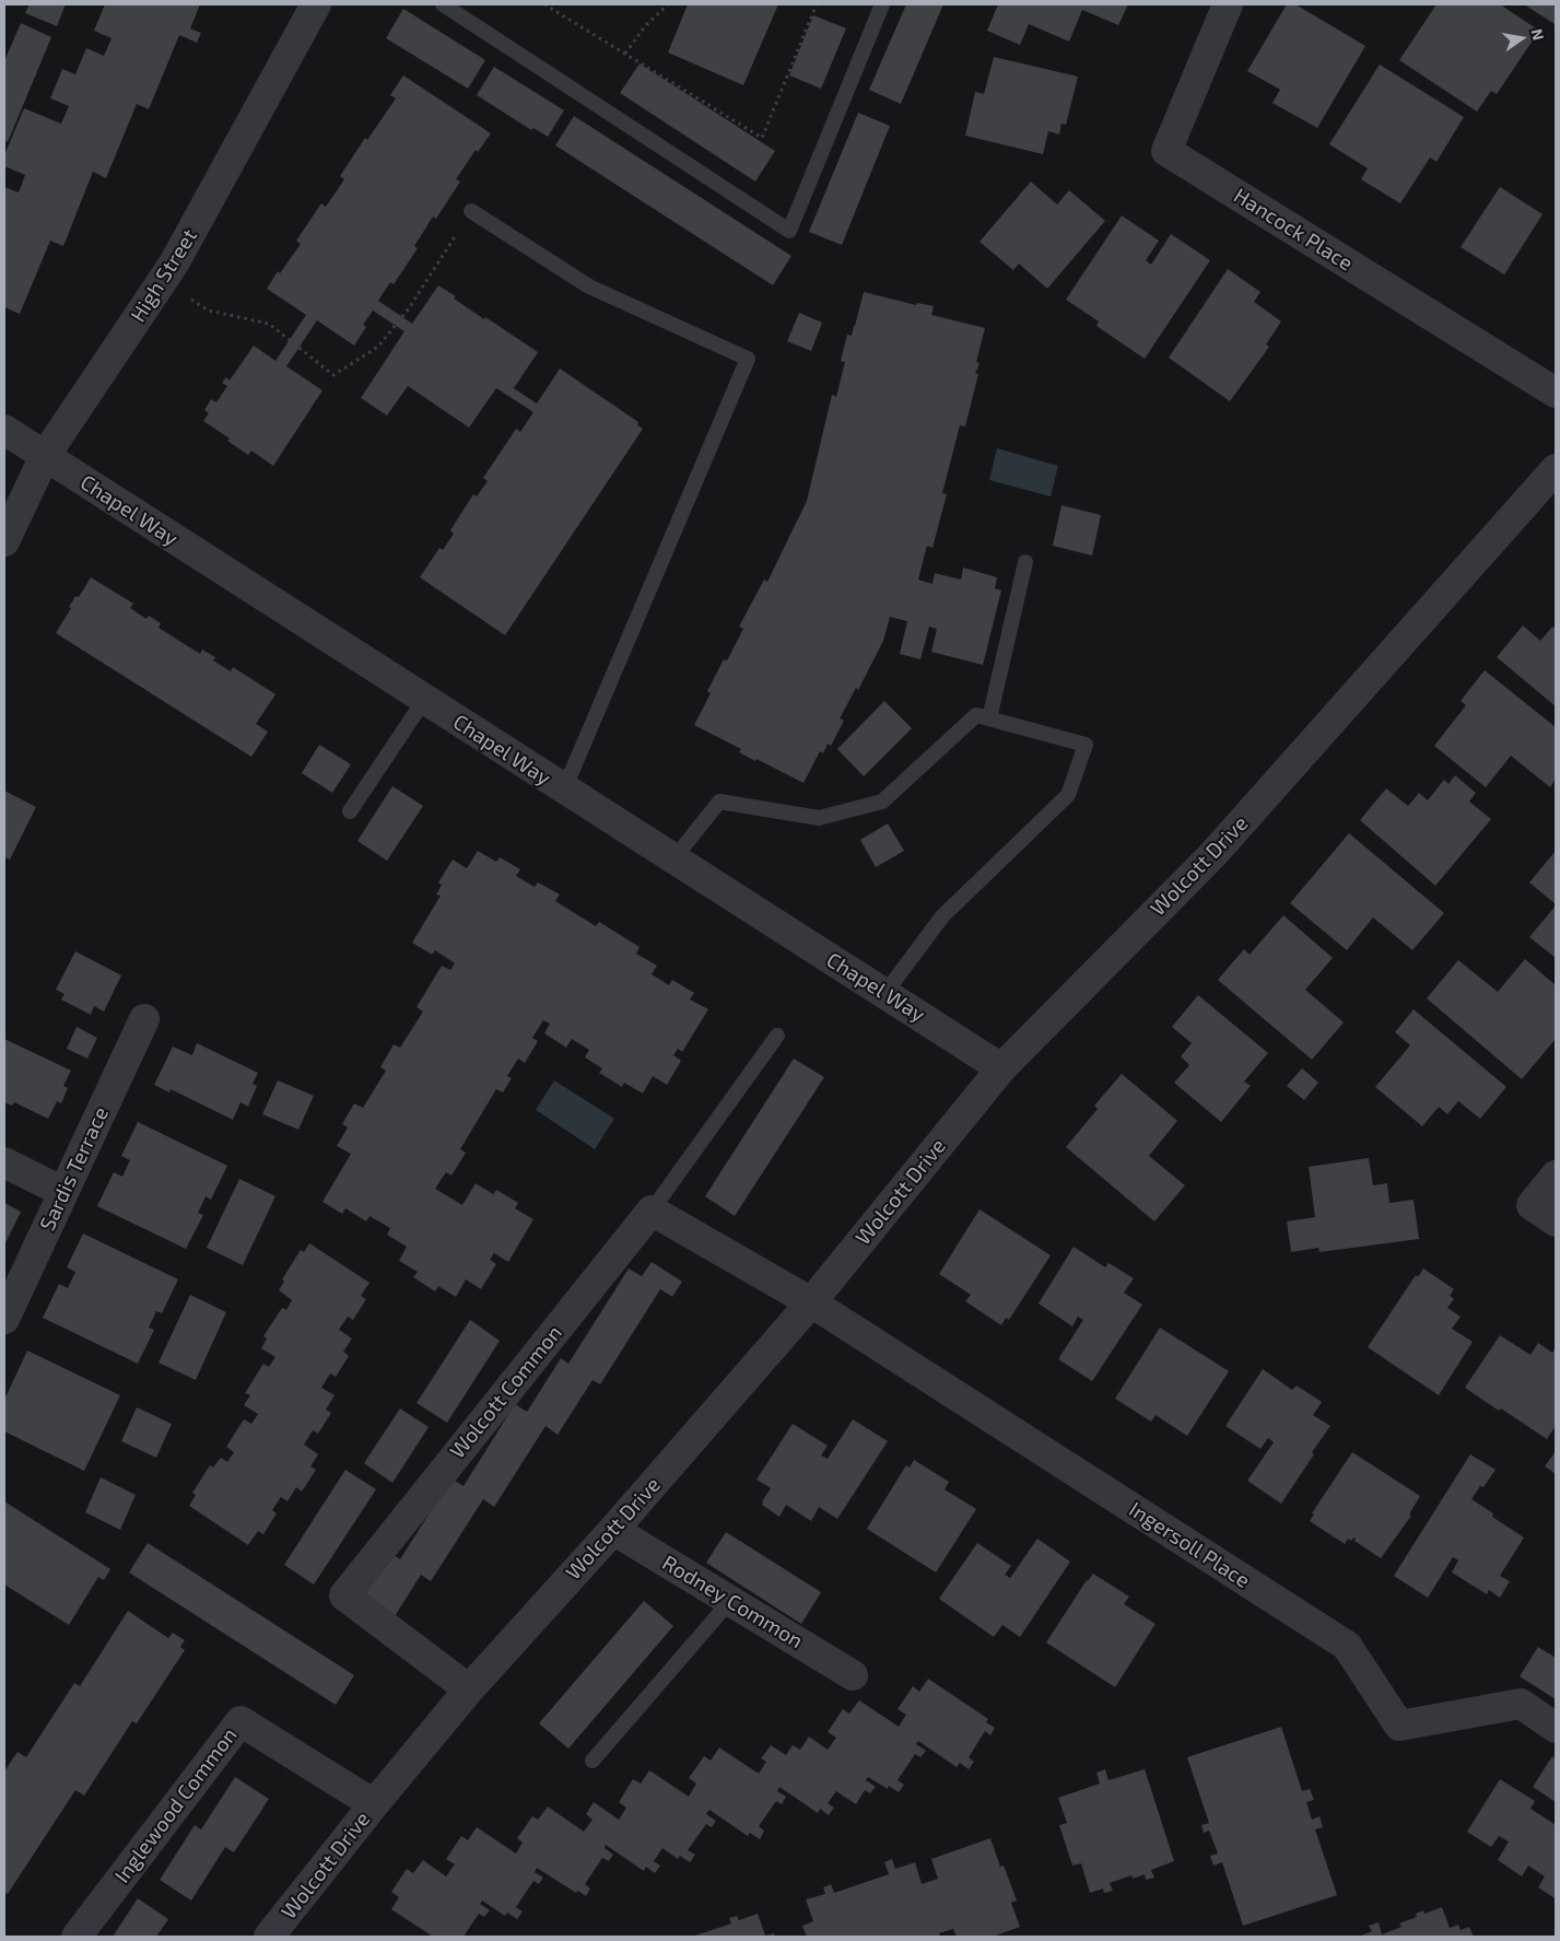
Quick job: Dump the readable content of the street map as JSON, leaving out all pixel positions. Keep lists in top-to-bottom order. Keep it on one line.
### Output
{"streets":{"street":["Hancock Place","High Street","Chapel Way","Wolcott Drive","Sardis Terrace","Wolcott Common","Ingersoll Place","Rodney Common","Inglewood Common"]},"crossings":[["High Street","Chapel Way"],["Chapel Way","Wolcott Drive"],["Wolcott Drive","Wolcott Common"],["Wolcott Drive","Ingersoll Place"],["Wolcott Drive","Rodney Common"],["Wolcott Drive","Inglewood Common"]],"north":"right"}
